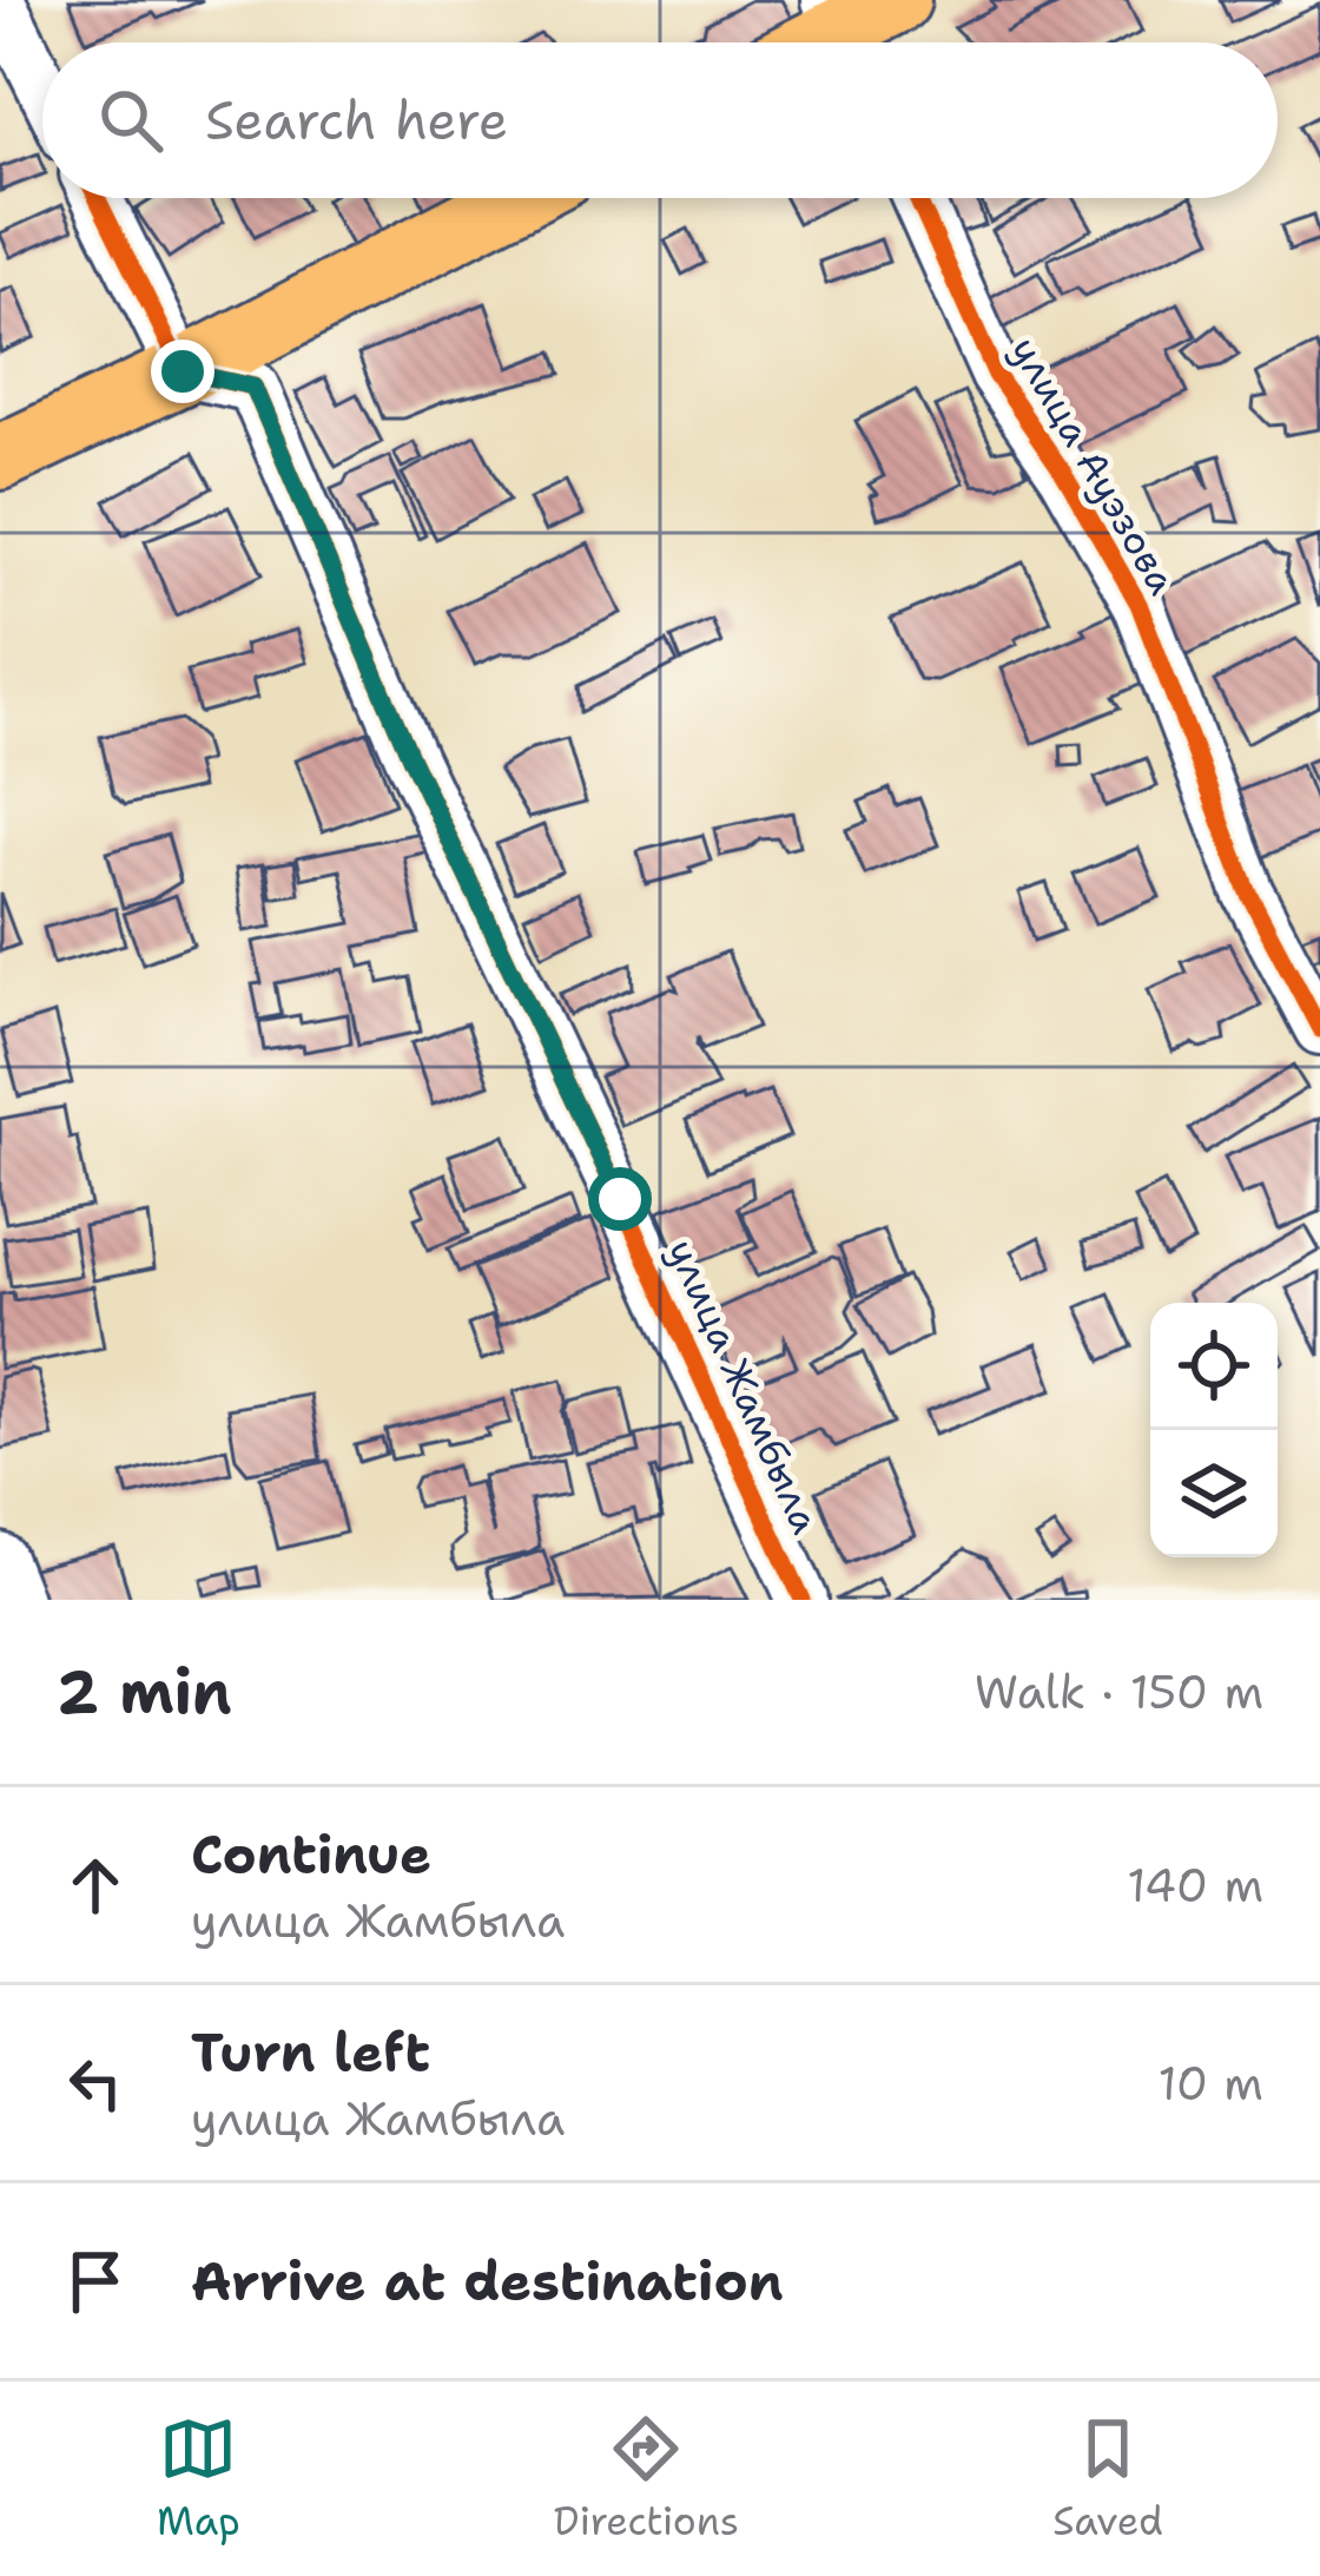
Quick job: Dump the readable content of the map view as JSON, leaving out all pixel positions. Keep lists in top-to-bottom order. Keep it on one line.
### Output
{"streets":{"street":["улица Ауэзова","улица Жамбыла"]},"page":{"search":"Search here","heading":["2 min","Walk · 150 m"],"list":[["Continue","улица Жамбыла","140 m"],["Turn left","улица Жамбыла","10 m"],"Arrive at destination"],"nav":["Map","Directions","Saved"]}}
